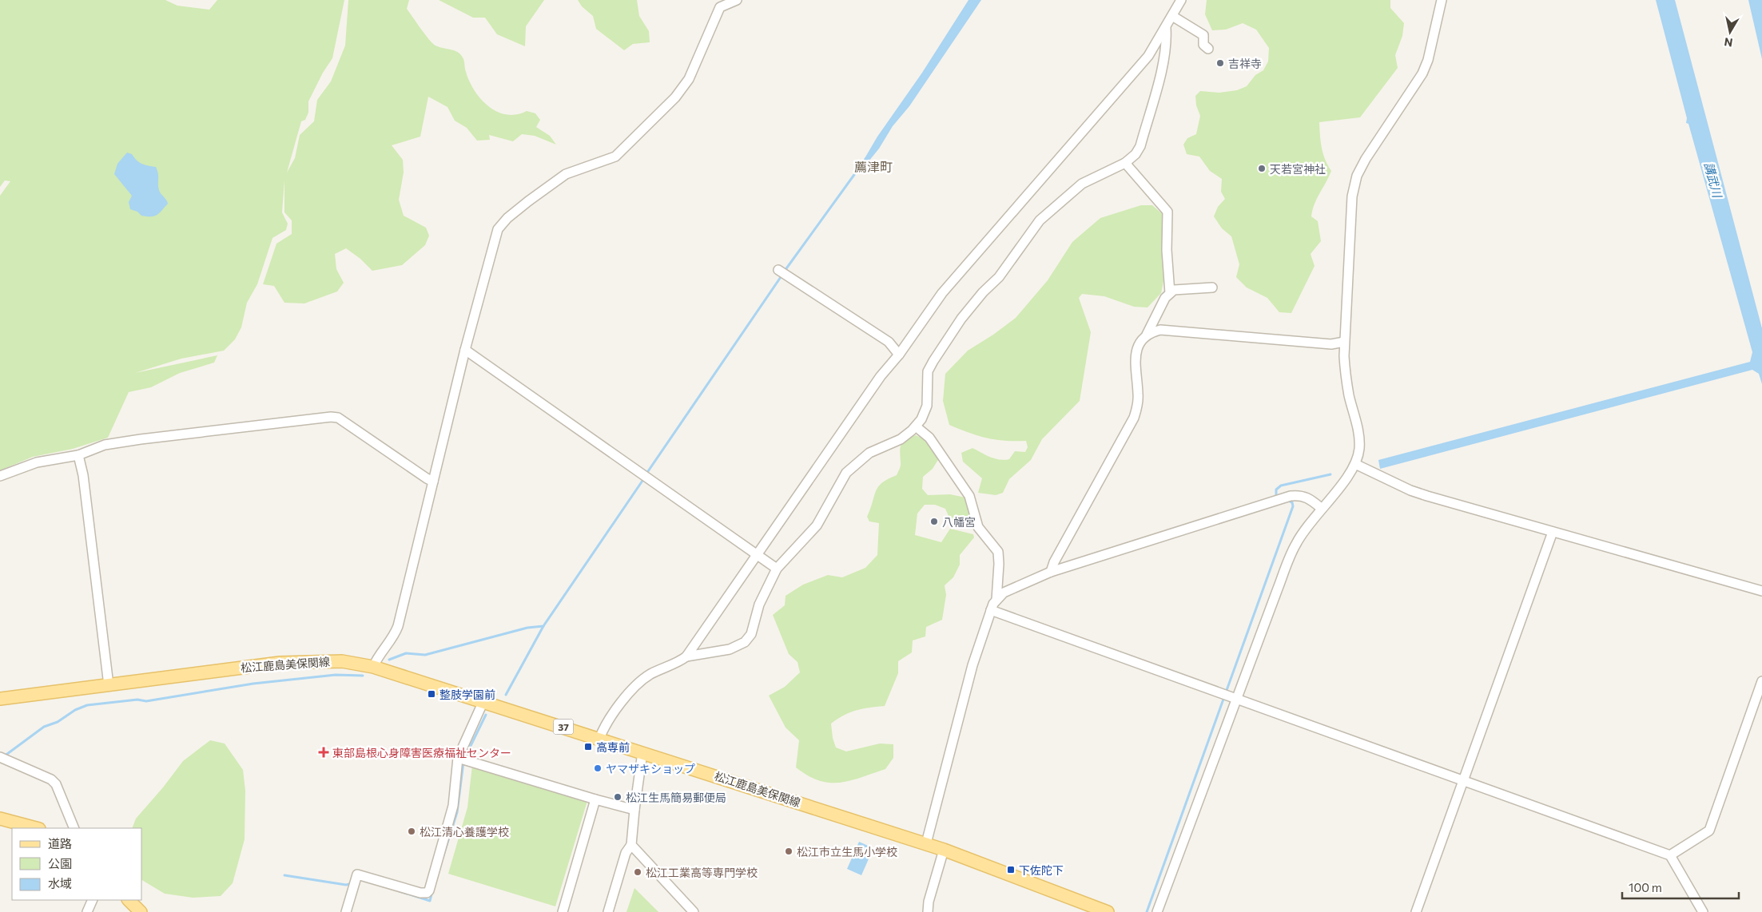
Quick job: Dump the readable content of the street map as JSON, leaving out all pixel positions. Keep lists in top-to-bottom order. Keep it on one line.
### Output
{"streets":{"main road":["松江鹿島美保関線","37"]},"districts":["薦津町"],"water":["講武川"],"places":{"other":["吉祥寺","天若宮神社","八幡宮","ヤマザキショップ","松江生馬簡易郵便局","松江清心養護学校","松江市立生馬小学校","松江工業高等専門学校"],"transit":["整肢学園前","高専前","下佐陀下"],"health":["東部島根心身障害医療福祉センター"]},"legend":["道路","公園","水域"],"scale_bar":"100 m","north":"bottom"}
